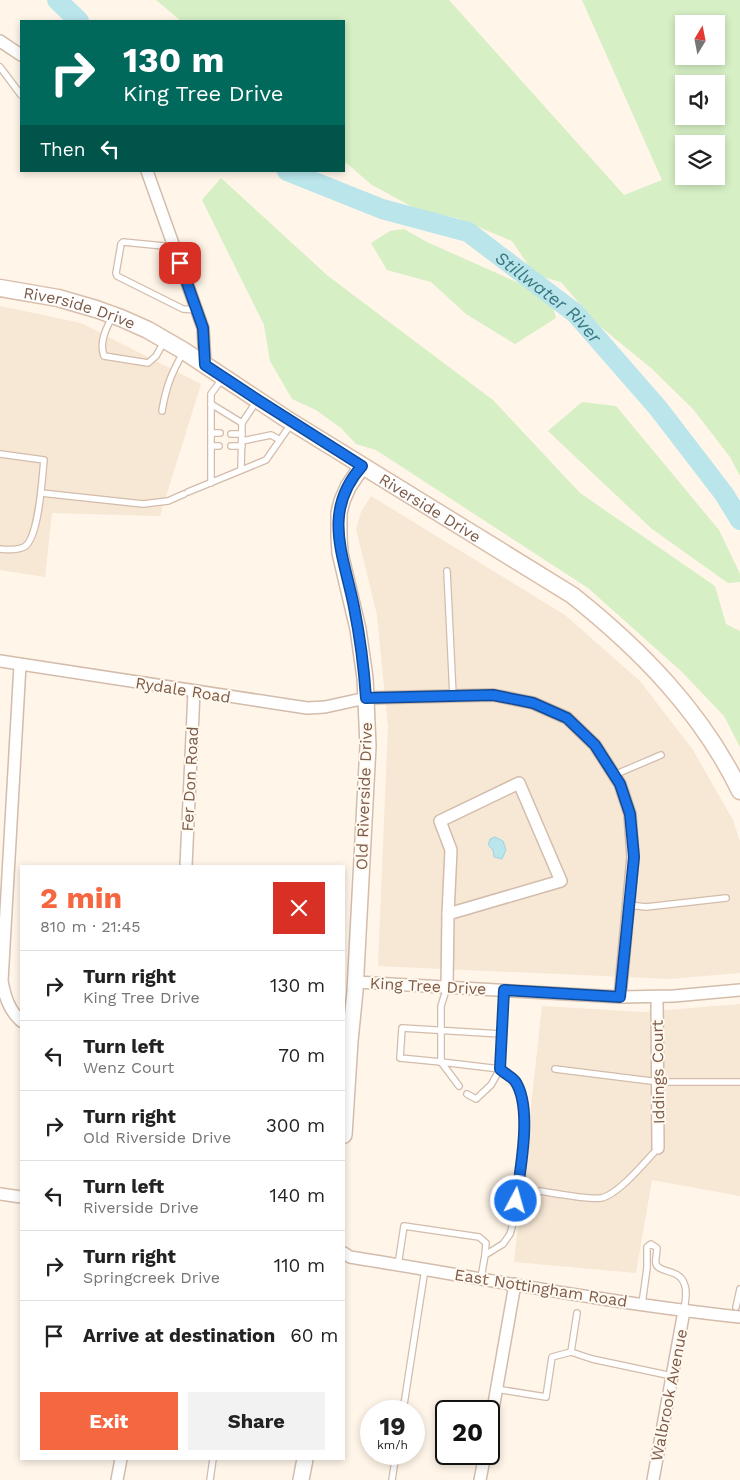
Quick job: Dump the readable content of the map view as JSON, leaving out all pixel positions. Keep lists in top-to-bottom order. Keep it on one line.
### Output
{"streets":{"main road":["Riverside Drive"],"street":["Rydale Road","Fer Don Road","Old Riverside Drive","King Tree Drive","Iddings Court","East Nottingham Road","Walbrook Avenue"]},"crossings":[["Riverside Drive","Old Riverside Drive"],["Rydale Road","Fer Don Road"],["Rydale Road","Old Riverside Drive"],["Rydale Road","King Tree Drive"],["Old Riverside Drive","King Tree Drive"],["King Tree Drive","Iddings Court"],["East Nottingham Road","Walbrook Avenue"]],"water":["Stillwater River"],"north":"top","page":{"turn":["130 m","King Tree Drive"],"then":"Then","heading":["2 min","810 m · 21:45"],"list":[{"name":"Turn right","note":"King Tree Drive","value":"130 m"},{"name":"Turn left","note":"Wenz Court","value":"70 m"},{"name":"Turn right","note":"Old Riverside Drive","value":"300 m"},{"name":"Turn left","note":"Riverside Drive","value":"140 m"},{"name":"Turn right","note":"Springcreek Drive","value":"110 m"},{"name":"Arrive at destination","value":"60 m"}],"buttons":["Exit","Share"],"speed":"19 km/h","limit":"20"}}
